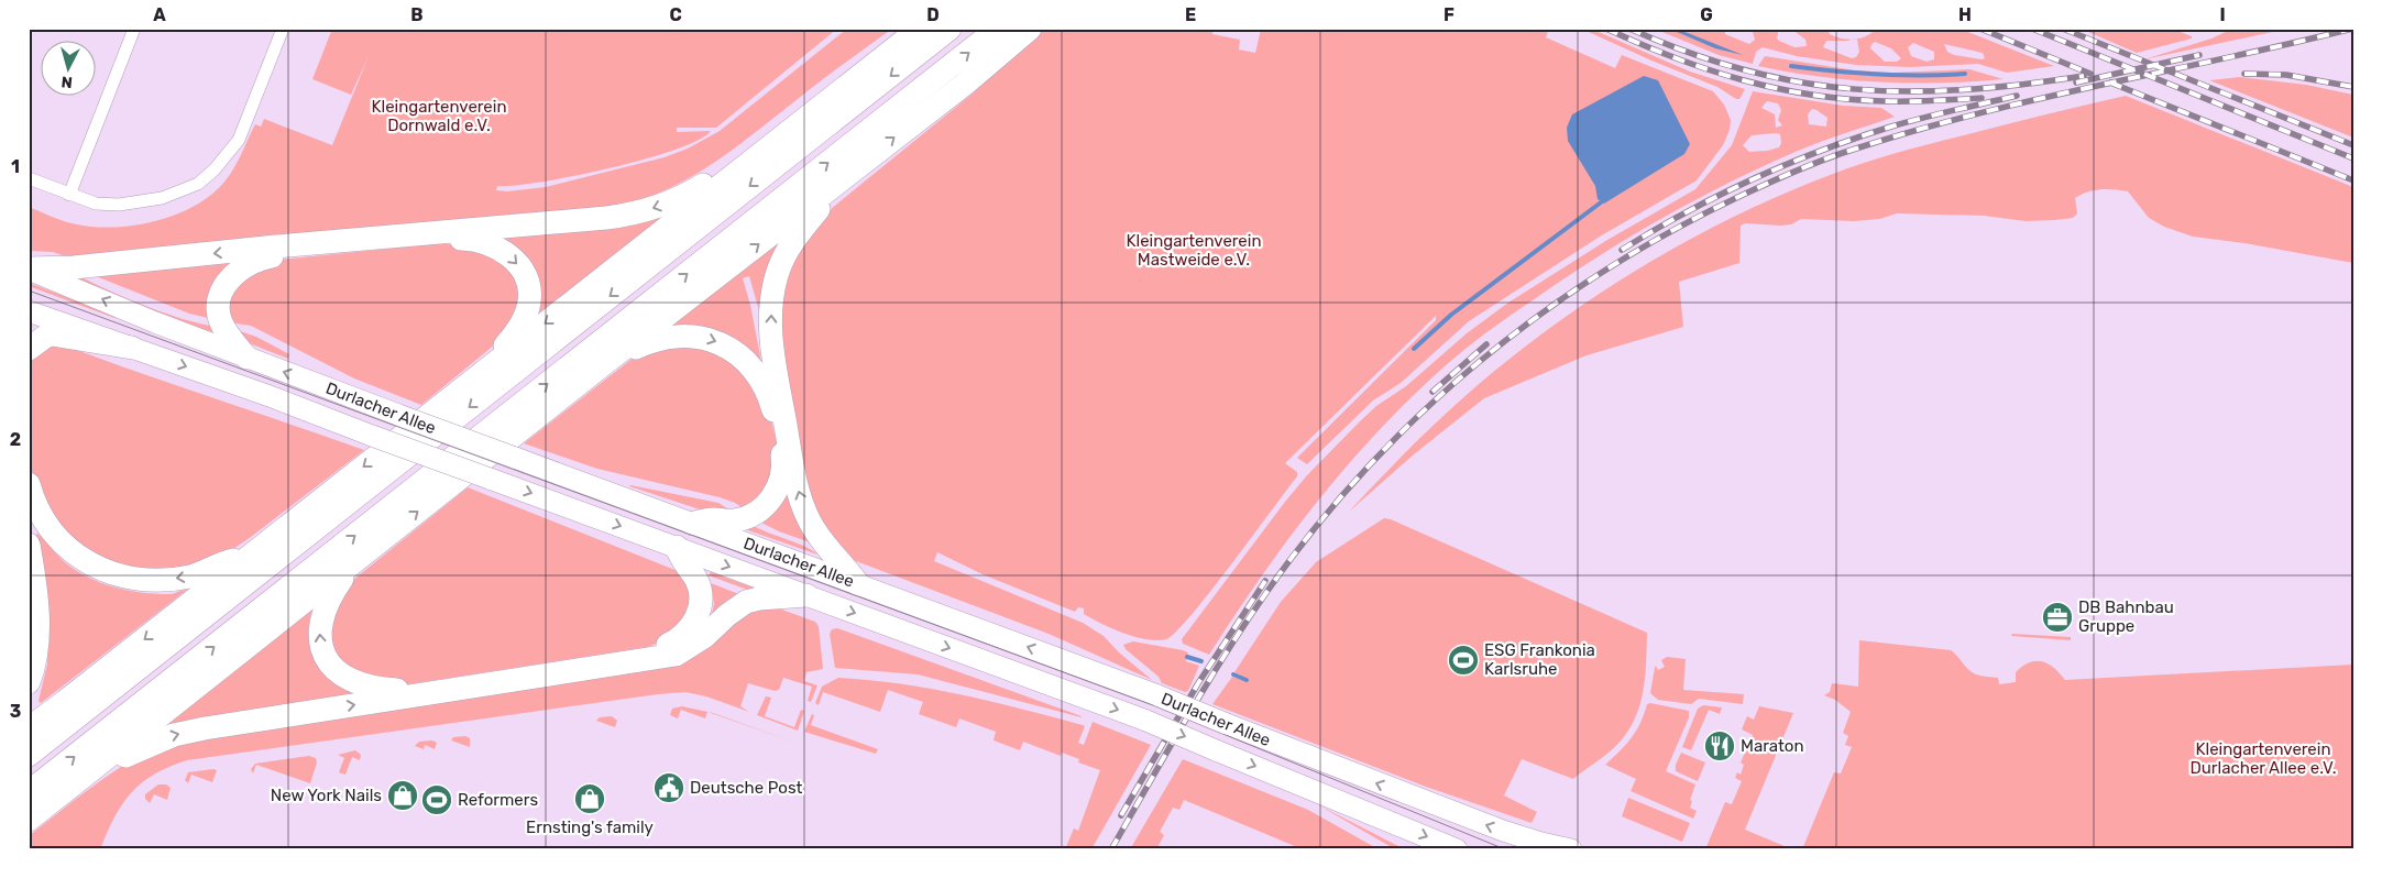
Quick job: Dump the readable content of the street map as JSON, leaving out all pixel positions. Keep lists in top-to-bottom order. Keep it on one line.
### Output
{"streets":{"main road":["Durlacher Allee"]},"parks":["Kleingartenverein Dornwald e.V.","Kleingartenverein Mastweide e.V.","Kleingartenverein Durlacher Allee e.V."],"places":{"office":["DB Bahnbau Gruppe"],"sports":["ESG Frankonia Karlsruhe","Reformers"],"restaurant":["Maraton"],"public building":["Deutsche Post"],"shop":["New York Nails","Ernsting's family"]},"north":"bottom","grid":{"columns":["A","B","C","D","E","F","G","H","I"],"rows":["1","2","3"]}}
